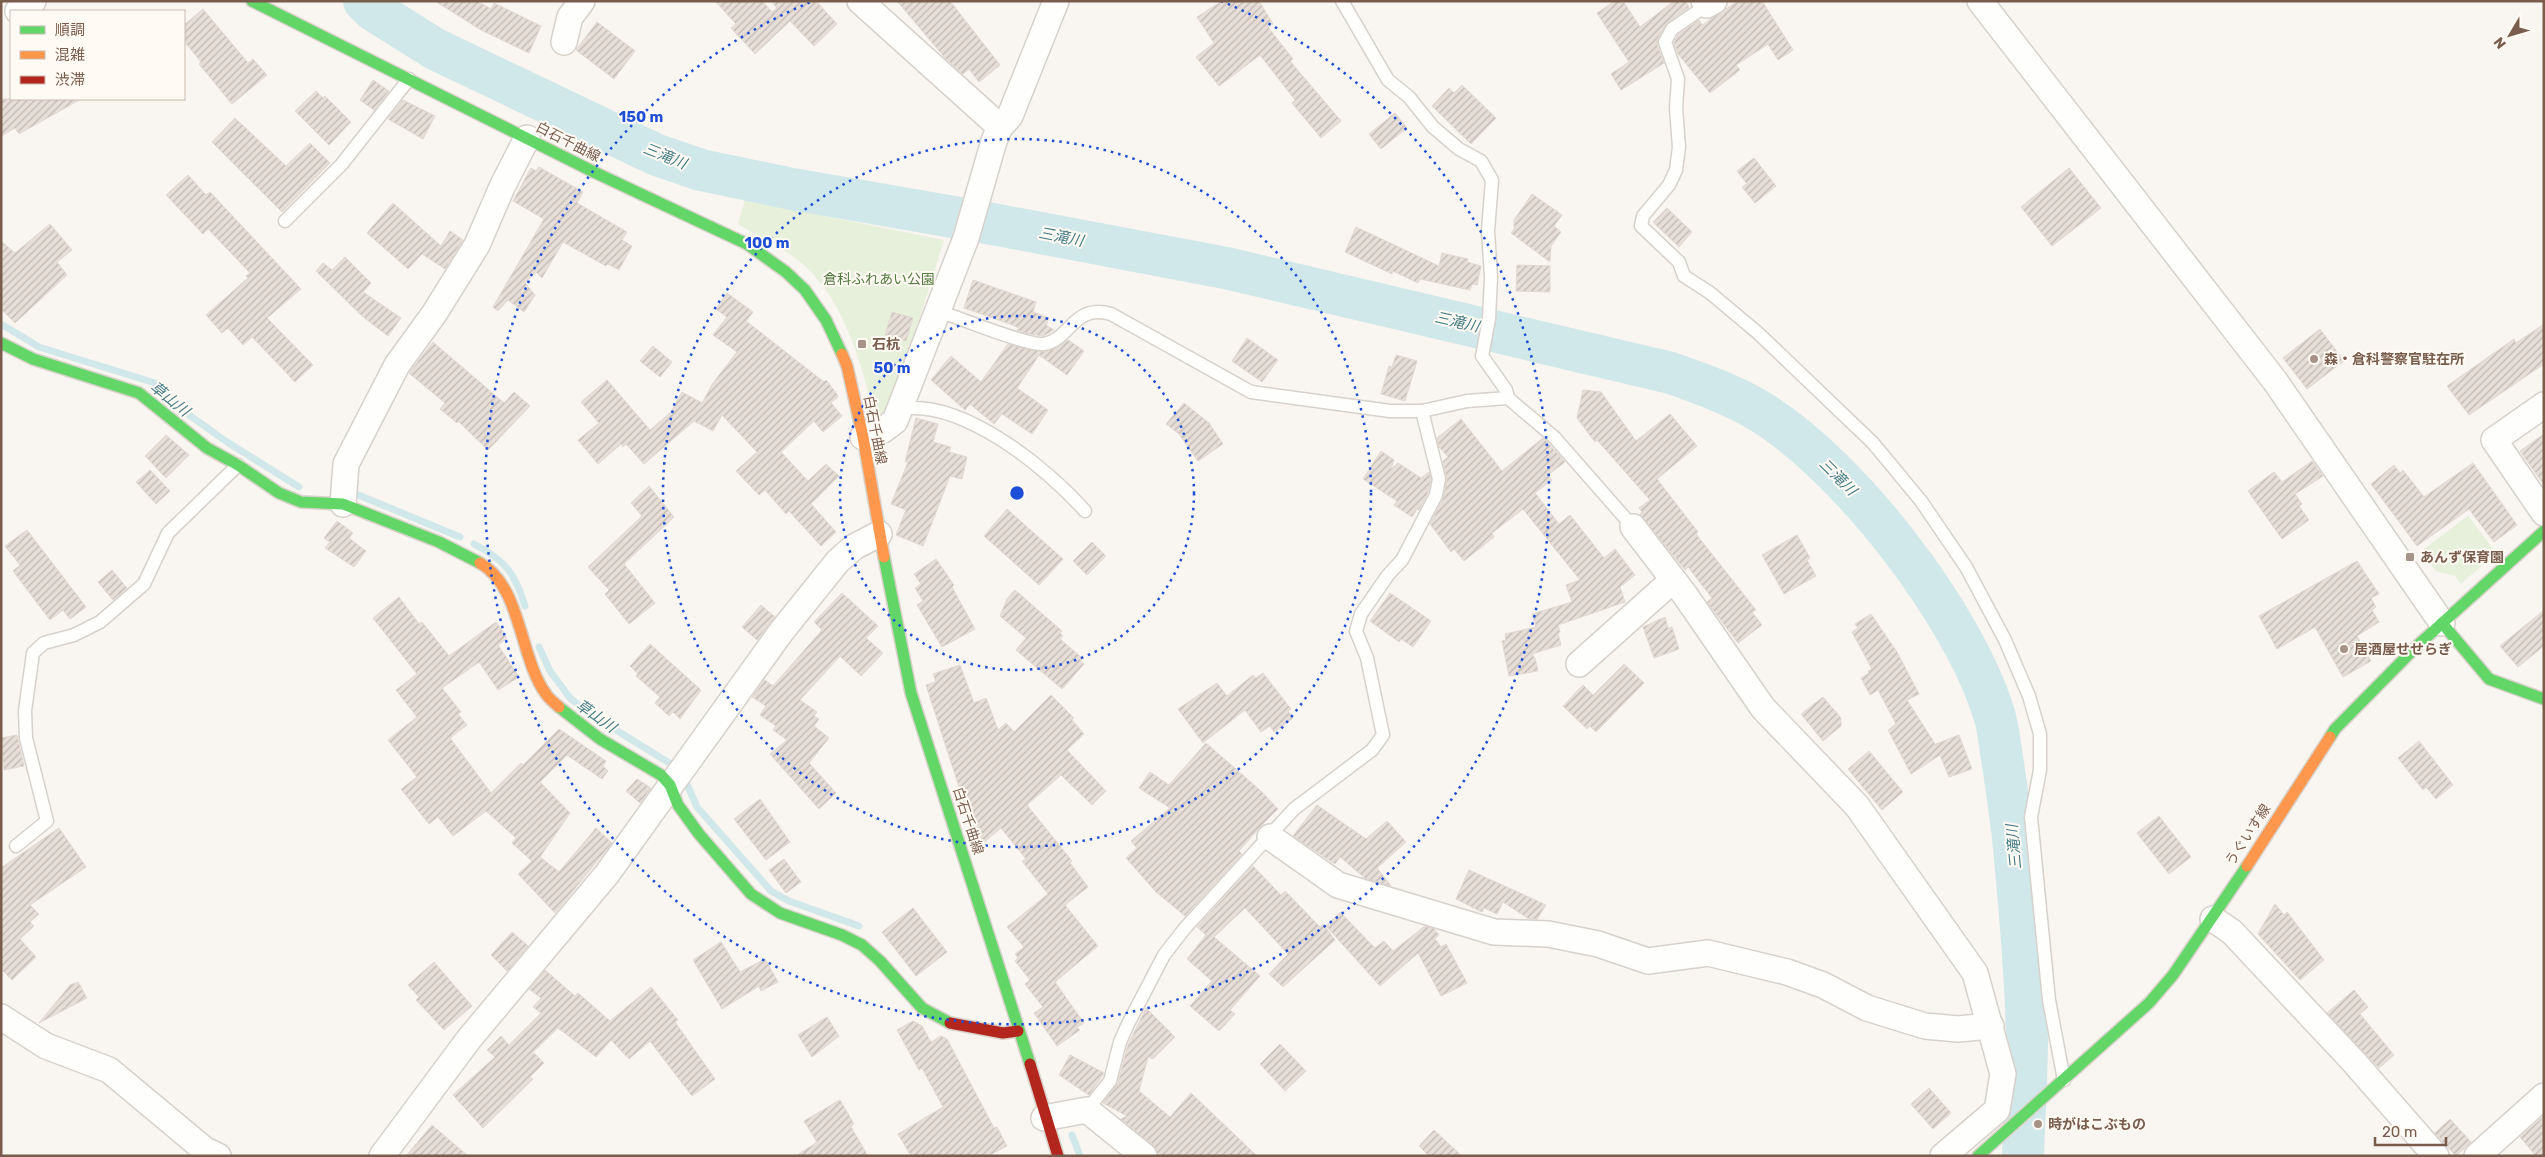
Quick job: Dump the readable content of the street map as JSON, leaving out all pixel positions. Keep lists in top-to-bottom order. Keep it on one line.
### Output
{"streets":{"street":["白石千曲線","うぐいす線"]},"water":["三滝川","草山川"],"parks":["倉科ふれあい公園"],"places":{"transit":["石杭","あんず保育園"],"other":["森・倉科警察官駐在所","居酒屋せせらぎ","時がはこぶもの"]},"legend":["順調","混雑","渋滞"],"scale_bar":"20 m","north":"bottom left","rings":["150 m","100 m","50 m"]}
